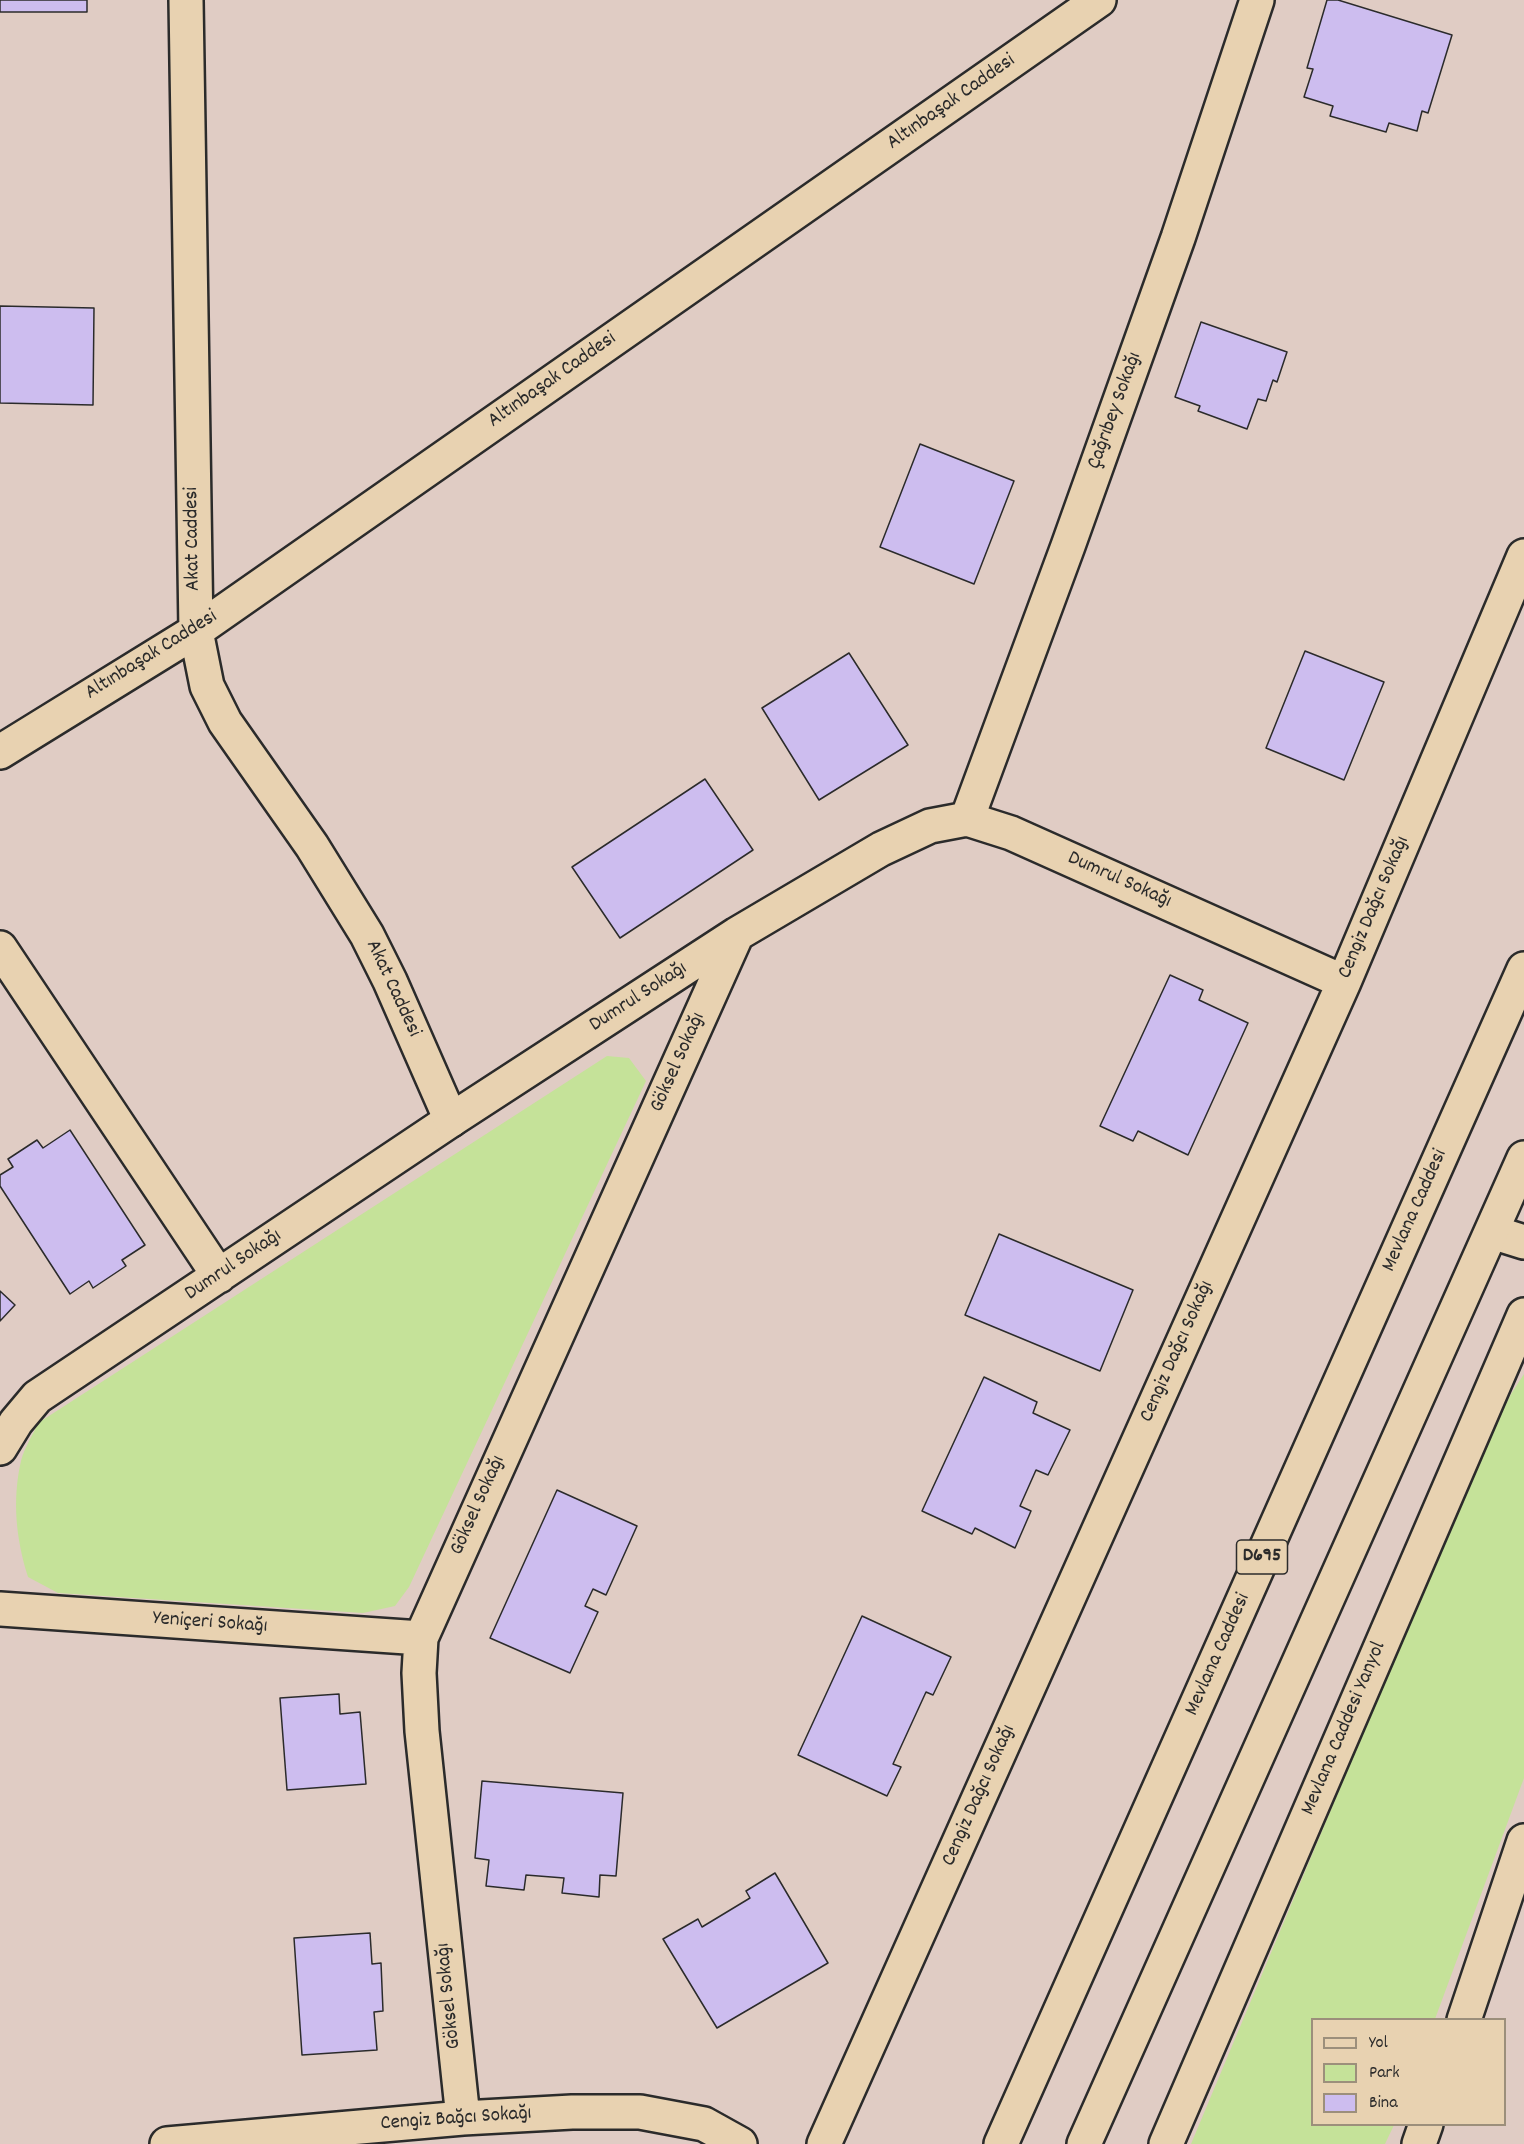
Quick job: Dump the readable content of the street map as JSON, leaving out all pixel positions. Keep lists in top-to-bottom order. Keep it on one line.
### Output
{"streets":{"street":["Altınbaşak Caddesi","Çağrıbey Sokağı","Akat Caddesi","Dumrul Sokağı","Cengiz Dağcı Sokağı","Göksel Sokağı","Mevlana Caddesi","D695","Yeniçeri Sokağı","Mevlana Caddesi Yanyol","Cengiz Bağcı Sokağı"]},"crossings":[["Altınbaşak Caddesi","Akat Caddesi"],["Çağrıbey Sokağı","Dumrul Sokağı"],["Akat Caddesi","Dumrul Sokağı"],["Dumrul Sokağı","Cengiz Dağcı Sokağı"],["Dumrul Sokağı","Göksel Sokağı"],["Göksel Sokağı","Yeniçeri Sokağı"],["Göksel Sokağı","Cengiz Bağcı Sokağı"]],"legend":["Yol","Park","Bina"]}
